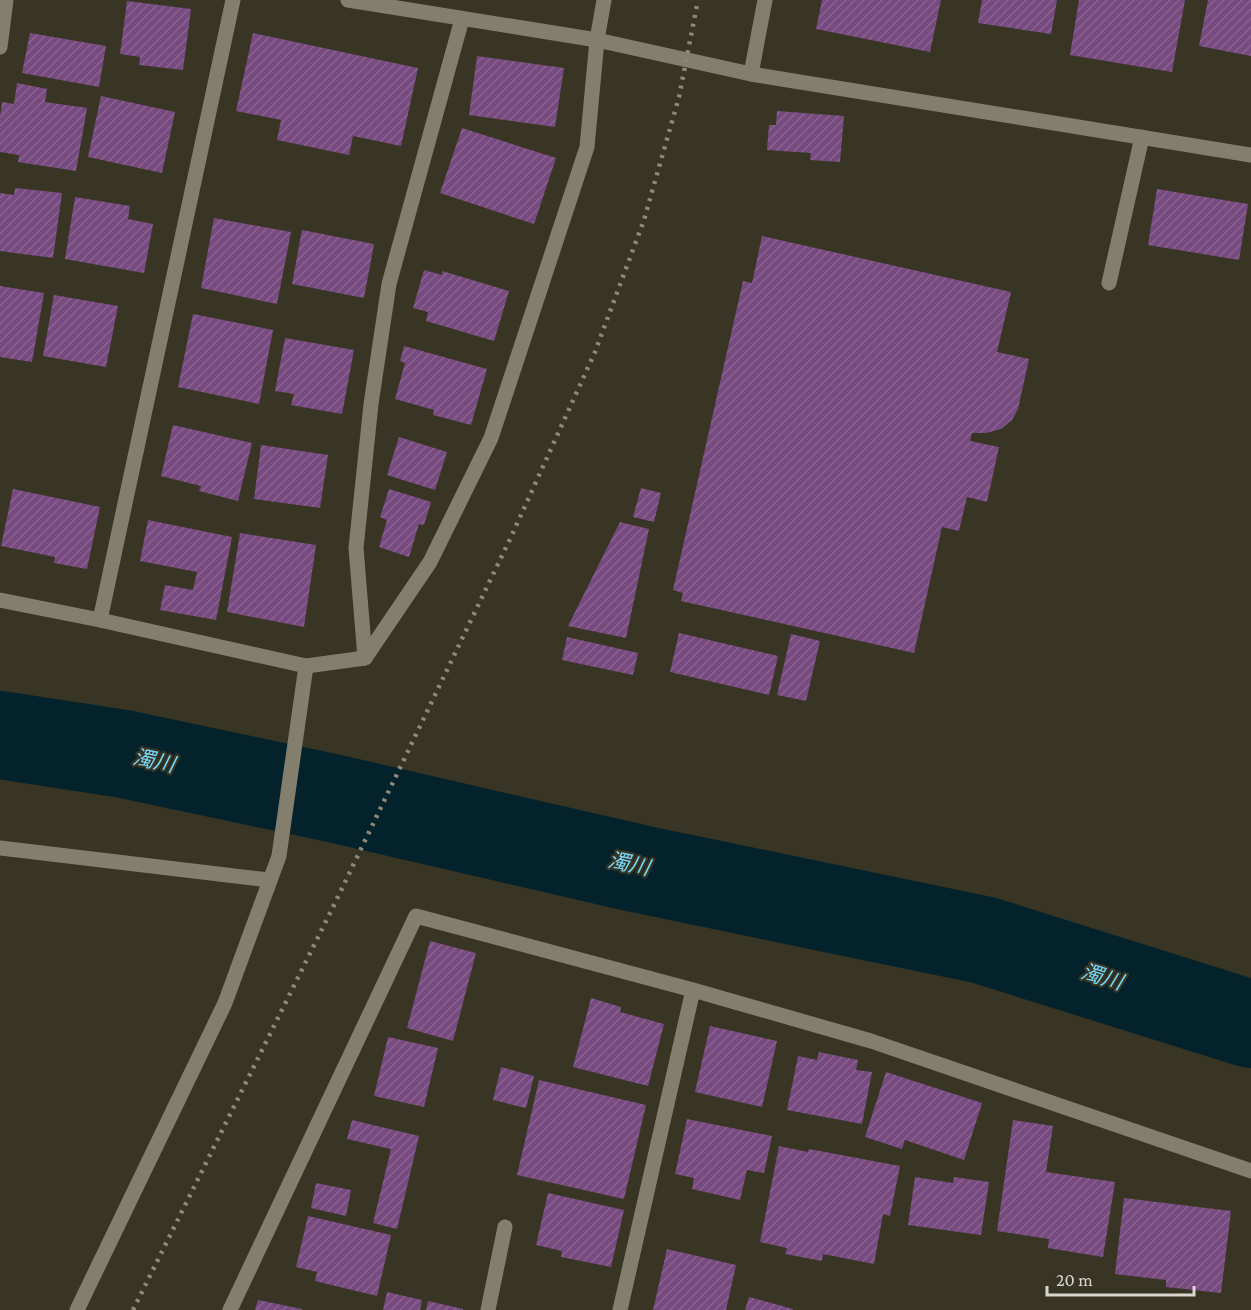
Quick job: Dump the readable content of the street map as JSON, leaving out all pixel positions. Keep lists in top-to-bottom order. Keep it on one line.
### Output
{"water":["濁川"],"scale_bar":"20 m"}
